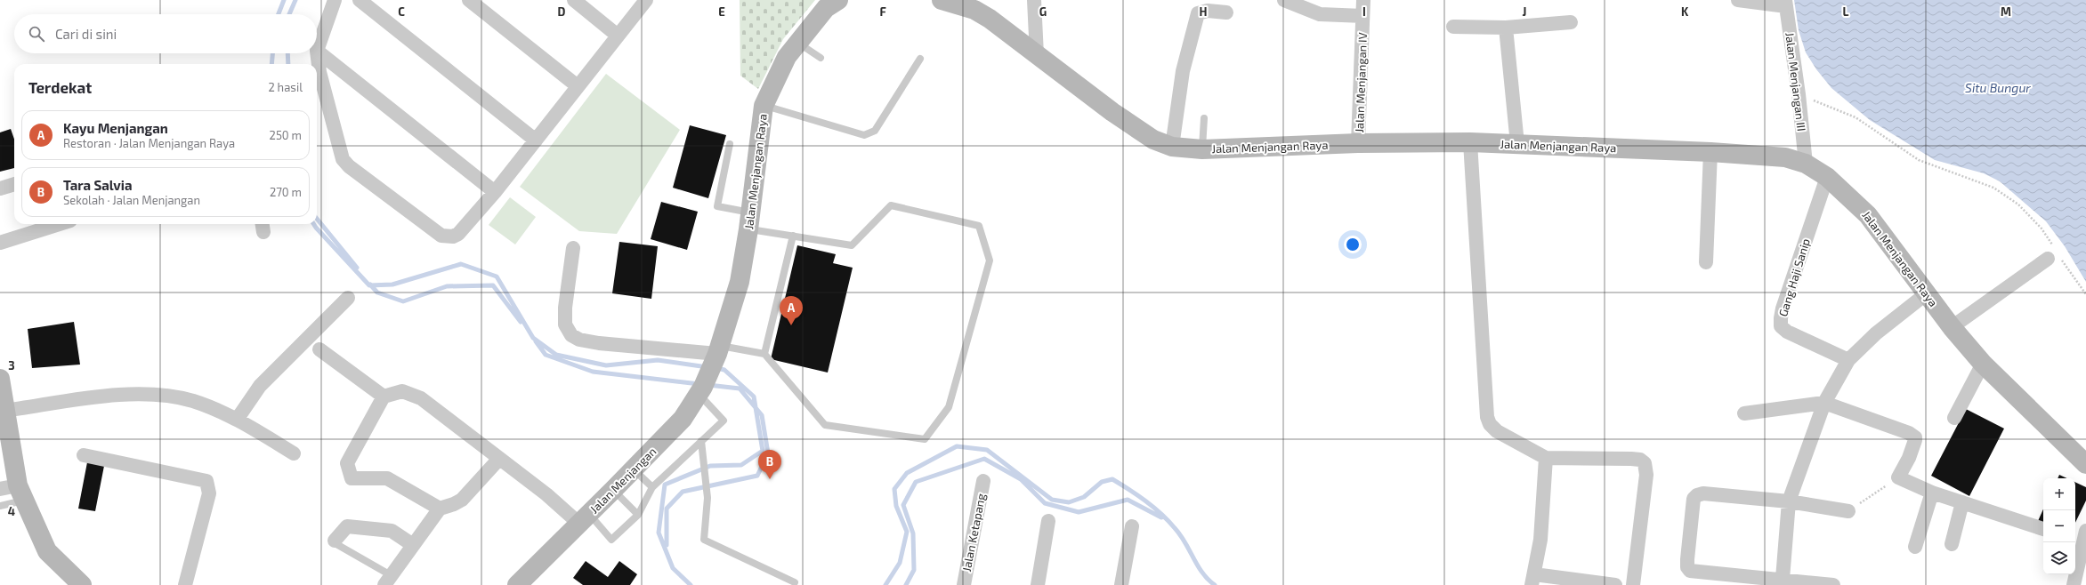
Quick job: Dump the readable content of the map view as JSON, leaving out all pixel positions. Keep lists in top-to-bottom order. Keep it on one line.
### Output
{"streets":{"main road":["Jalan Menjangan Raya","Jalan Menjangan"],"street":["Jalan Menjangan III","Jalan Menjangan IV","Gang Haji Sanip","Jalan Ketapang"]},"crossings":[["Jalan Menjangan III","Jalan Menjangan Raya"],["Jalan Menjangan IV","Jalan Menjangan Raya"],["Jalan Menjangan Raya","Gang Haji Sanip"],["Jalan Menjangan Raya","Jalan Menjangan"]],"water":["Situ Bungur"],"page":{"search":"Cari di sini","heading":["Terdekat","2 hasil"],"list":[{"mark":"A","name":"Kayu Menjangan","note":"Restoran · Jalan Menjangan Raya","value":"250 m"},{"mark":"B","name":"Tara Salvia","note":"Sekolah · Jalan Menjangan","value":"270 m"}],"pins":["A","B"],"map_buttons":["+","−"]},"grid":{"columns":["C","D","E","F","G","H","I","J","K","L","M"],"rows":["3","4"]}}
